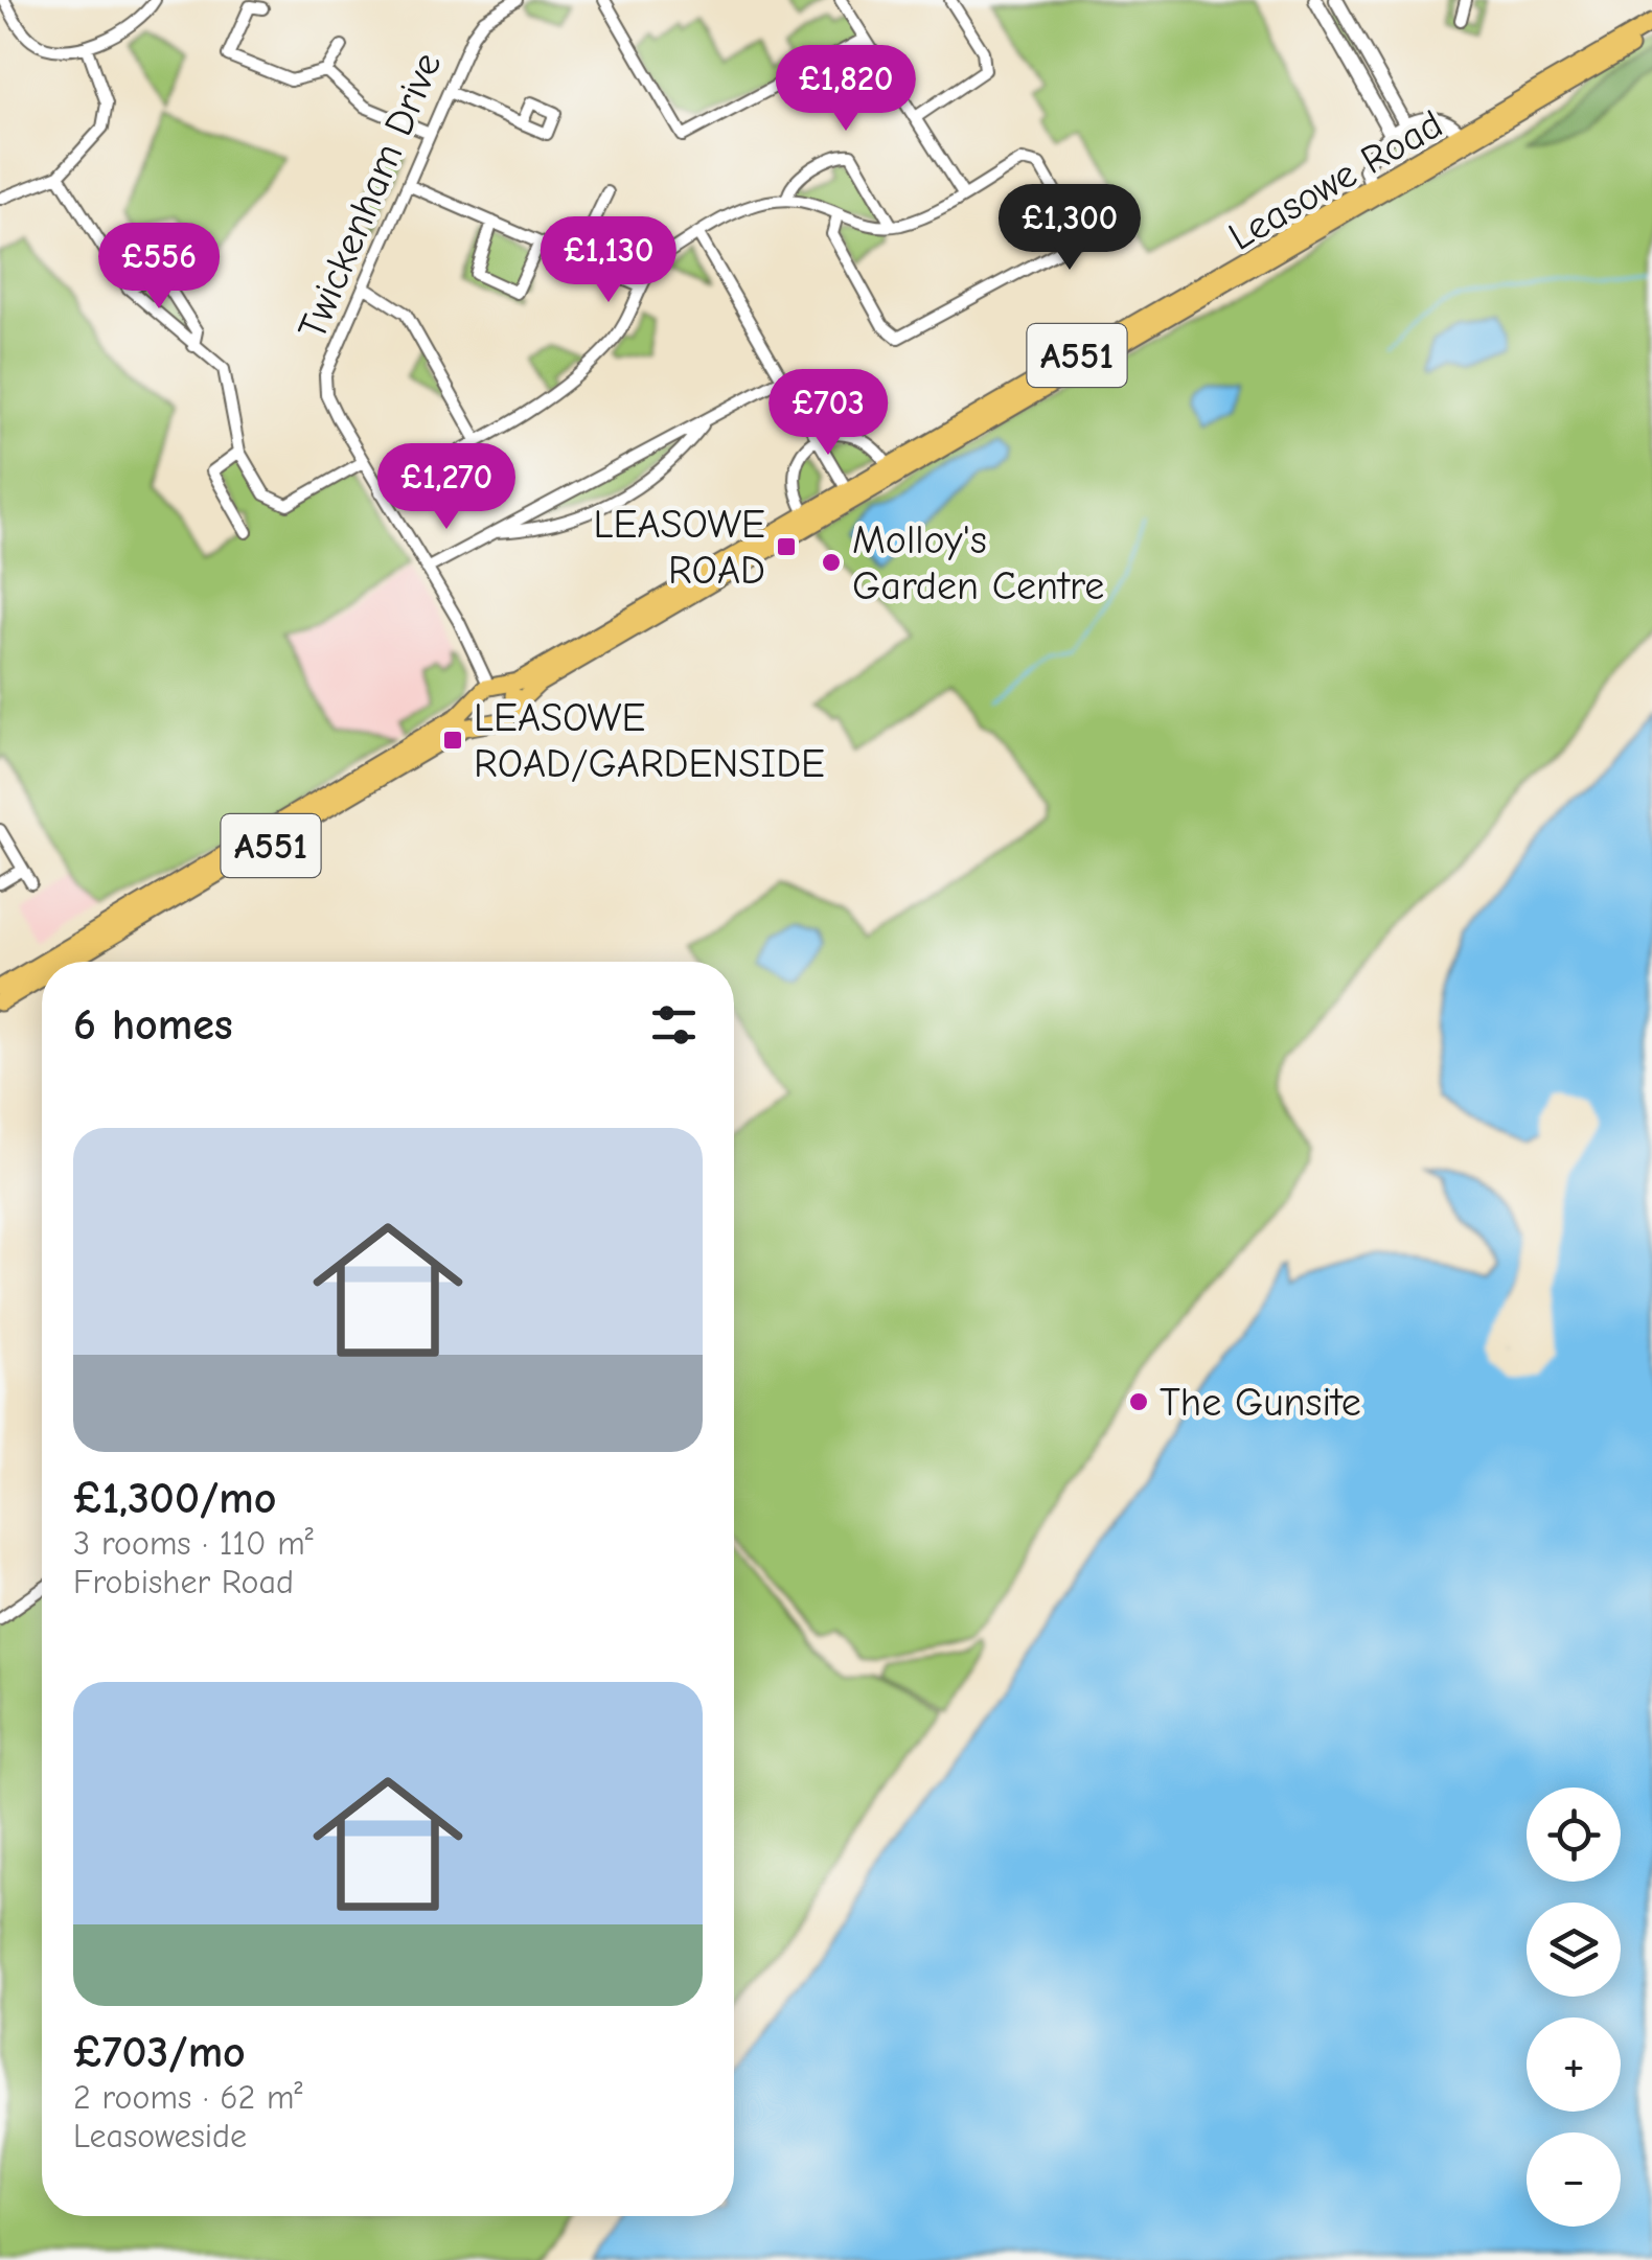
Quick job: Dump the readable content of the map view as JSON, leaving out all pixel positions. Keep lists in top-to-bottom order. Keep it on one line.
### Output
{"streets":{"main road":["Leasowe Road","A551"],"street":["Twickenham Drive"]},"crossings":[["Leasowe Road","A551"]],"places":{"transit":["LEASOWE ROAD","LEASOWE ROAD/GARDENSIDE"],"other":["Molloy's Garden Centre","The Gunsite"]},"page":{"price":["£1,820","£1,300","£1,130","£556","£703","£1,270"],"heading":"6 homes","list":[{"name":"£1,300/mo","note":"3 rooms · 110 m² · Frobisher Road"},{"name":"£703/mo","note":"2 rooms · 62 m² · Leasoweside"}],"map_buttons":["+","−"]}}
